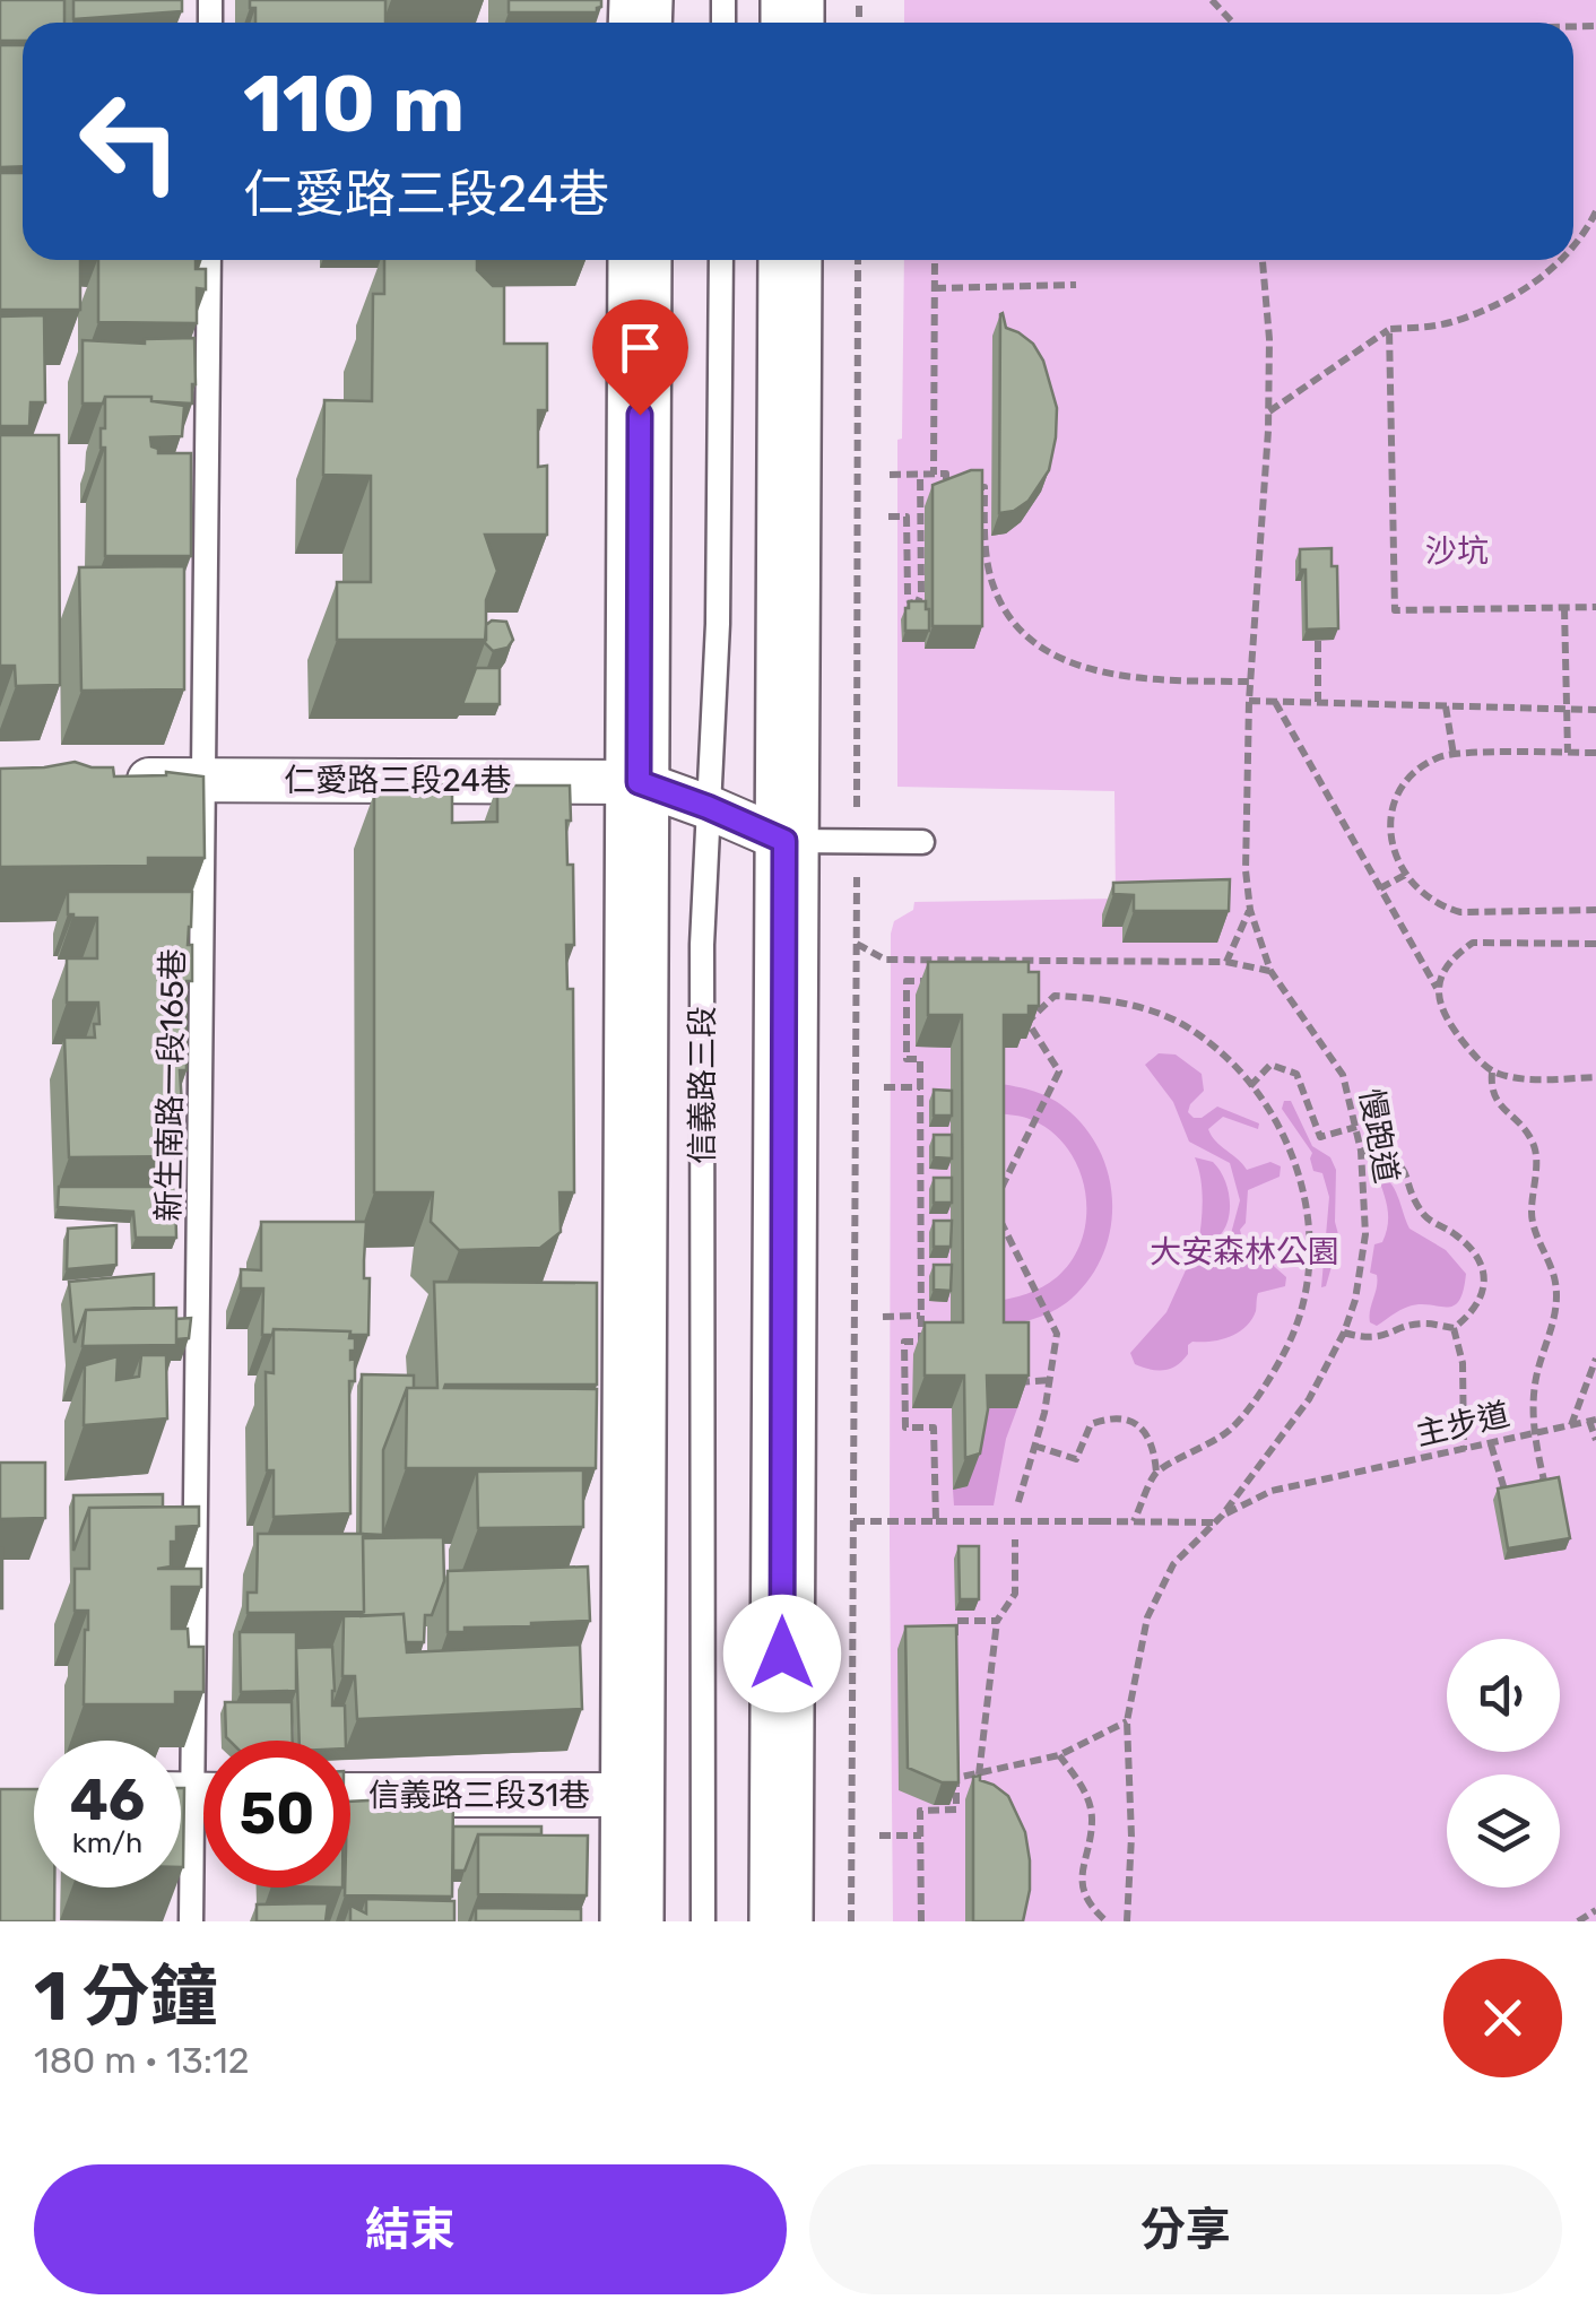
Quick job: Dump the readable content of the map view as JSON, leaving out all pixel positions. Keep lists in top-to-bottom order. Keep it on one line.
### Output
{"streets":{"main road":["信義路三段"],"street":["仁愛路三段24巷","信義路三段31巷"],"lane":["新生南路一段165巷"],"path":["慢跑道","主步道"]},"crossings":[["仁愛路三段24巷","新生南路一段165巷"],["仁愛路三段24巷","信義路三段"],["信義路三段","信義路三段31巷"],["慢跑道","主步道"]],"parks":["沙坑","大安森林公園"],"page":{"turn":["110 m","仁愛路三段24巷"],"speed":"46 km/h","limit":"50","heading":["1 分鐘","180 m · 13:12"],"buttons":["結束","分享"]}}
